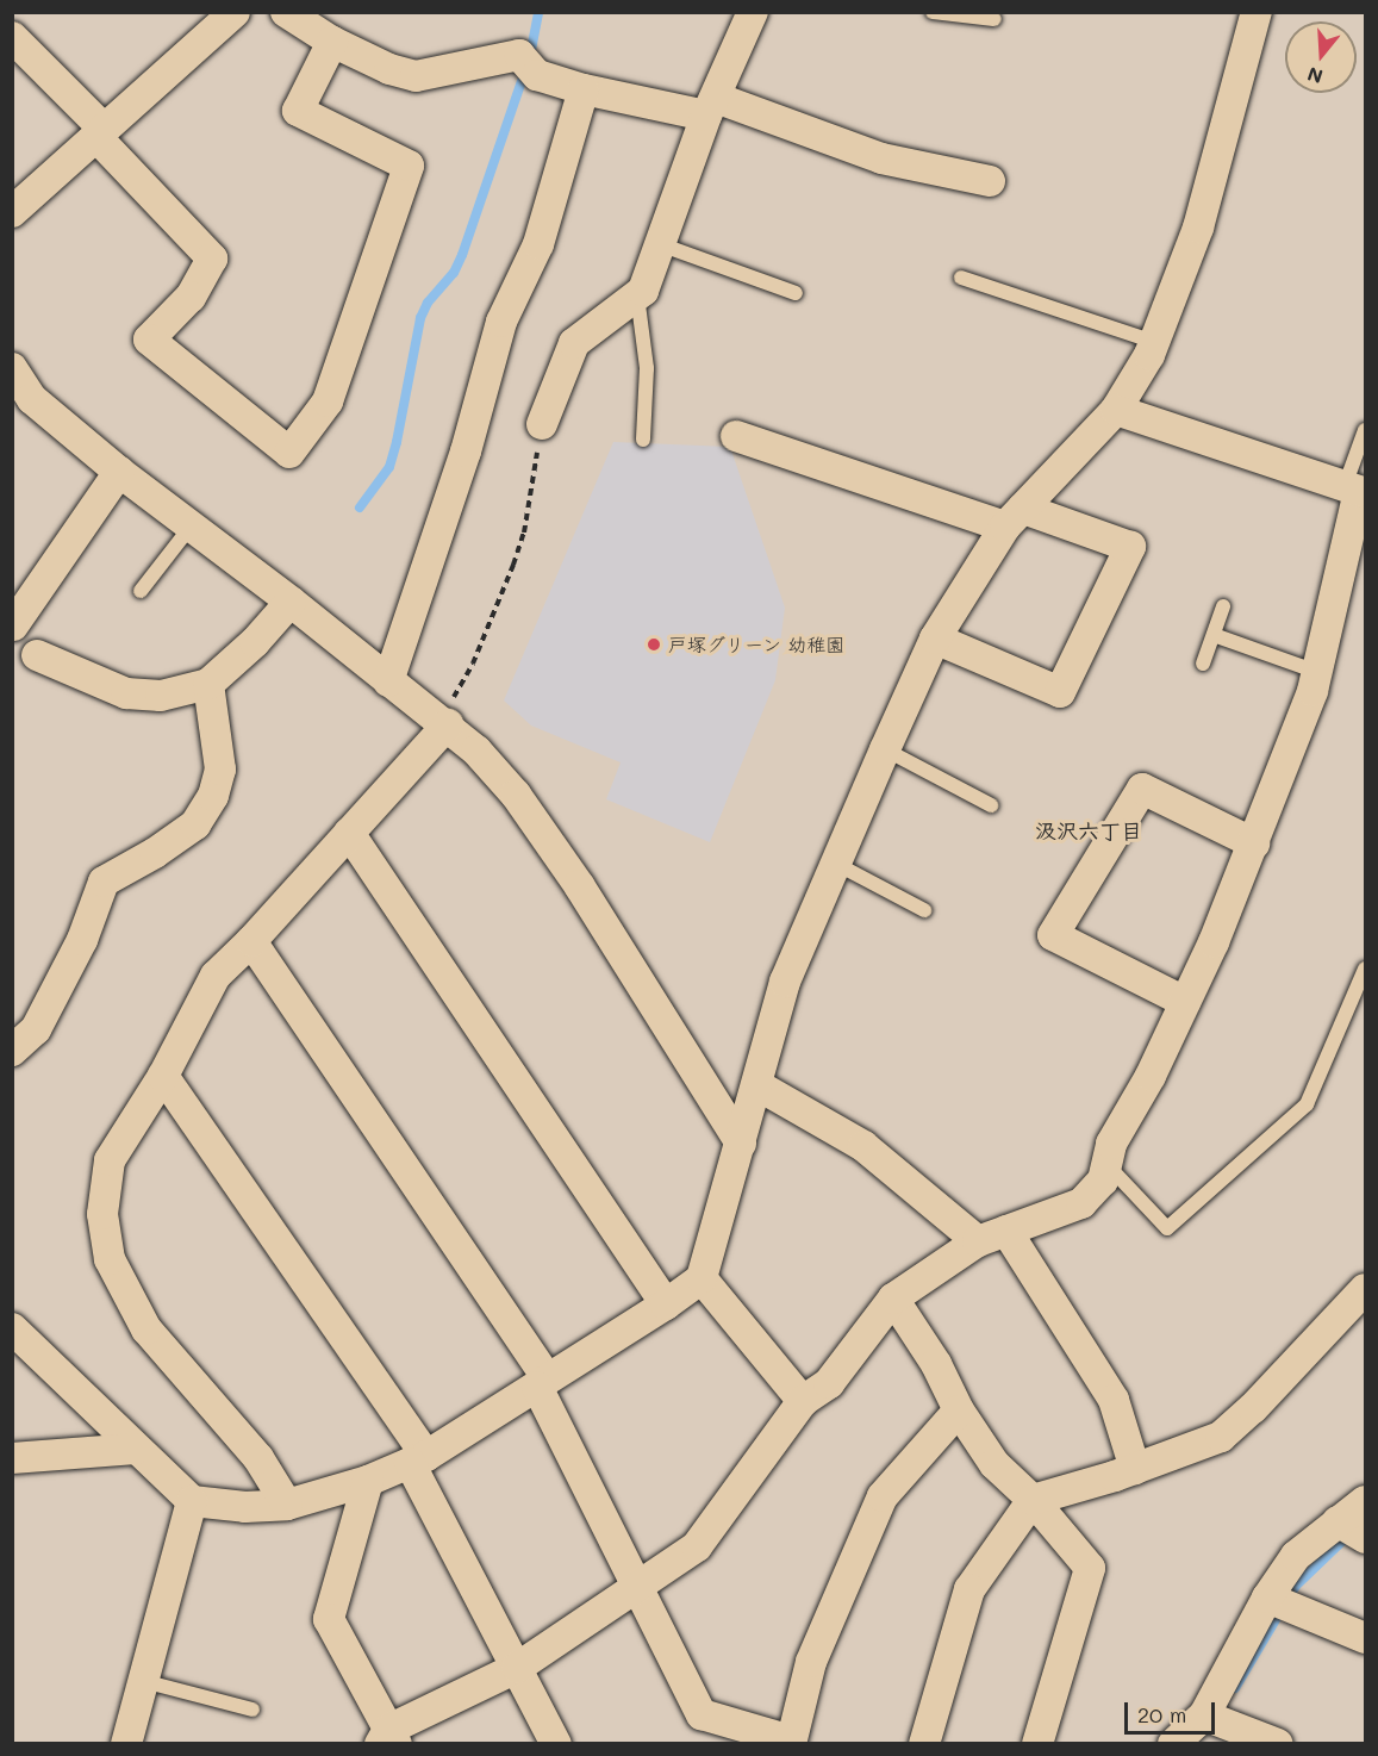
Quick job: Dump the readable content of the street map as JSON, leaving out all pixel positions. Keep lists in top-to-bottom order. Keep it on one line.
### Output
{"districts":["汲沢六丁目"],"places":["戸塚グリーン 幼稚園"],"scale_bar":"20 m","north":"bottom"}
